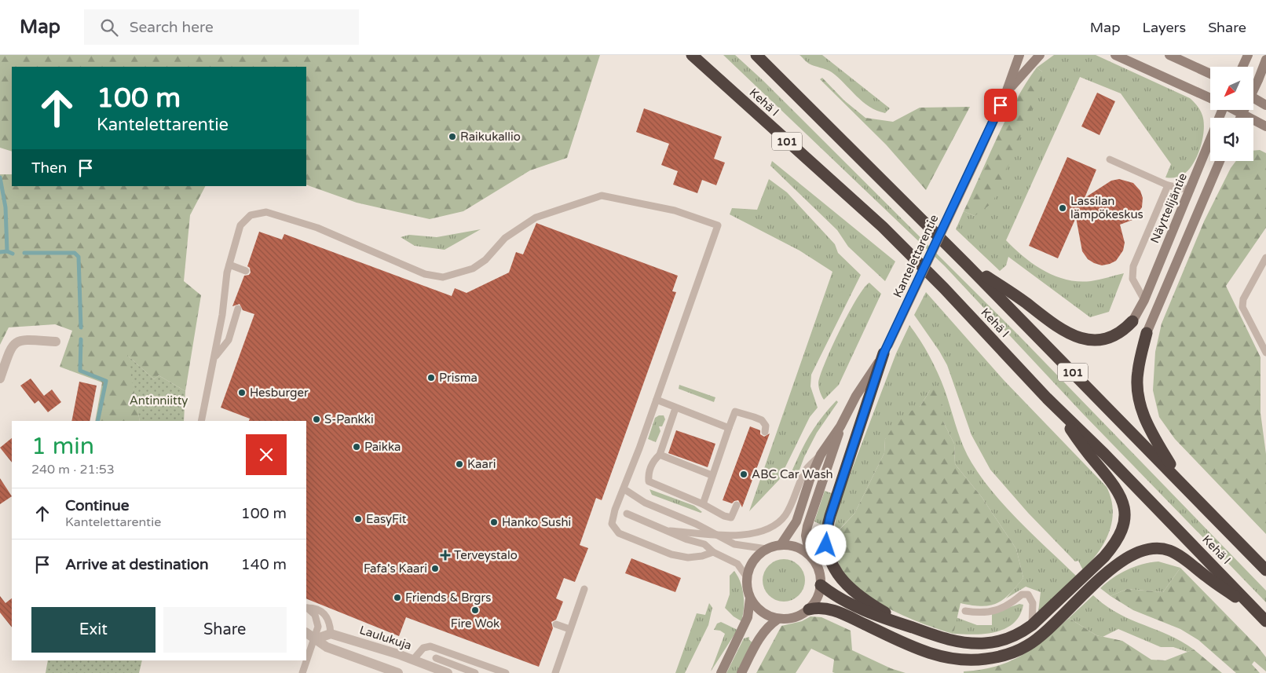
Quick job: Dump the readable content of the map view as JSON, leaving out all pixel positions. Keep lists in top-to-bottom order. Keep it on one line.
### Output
{"streets":{"highway":["Kehä I","101"],"main road":["Näyttelijäntie","Kantelettarentie"],"street":["Laulukuja"]},"parks":["Antinniitty"],"places":{"other":["Raikukallio","Lassilan lämpökeskus","Prisma","Hesburger","S-Pankki","Paikka","Kaari","ABC Car Wash","EasyFit","Hanko Sushi","Fafa's Kaari","Friends & Brgrs","Fire Wok"],"health":["Terveystalo"]},"north":"bottom left","page":{"header":"Map","search":"Search here","nav":["Map","Layers","Share"],"turn":["100 m","Kantelettarentie"],"then":"Then","heading":["1 min","240 m · 21:53"],"list":[{"name":"Continue","note":"Kantelettarentie","value":"100 m"},{"name":"Arrive at destination","value":"140 m"}],"buttons":["Exit","Share"]}}
